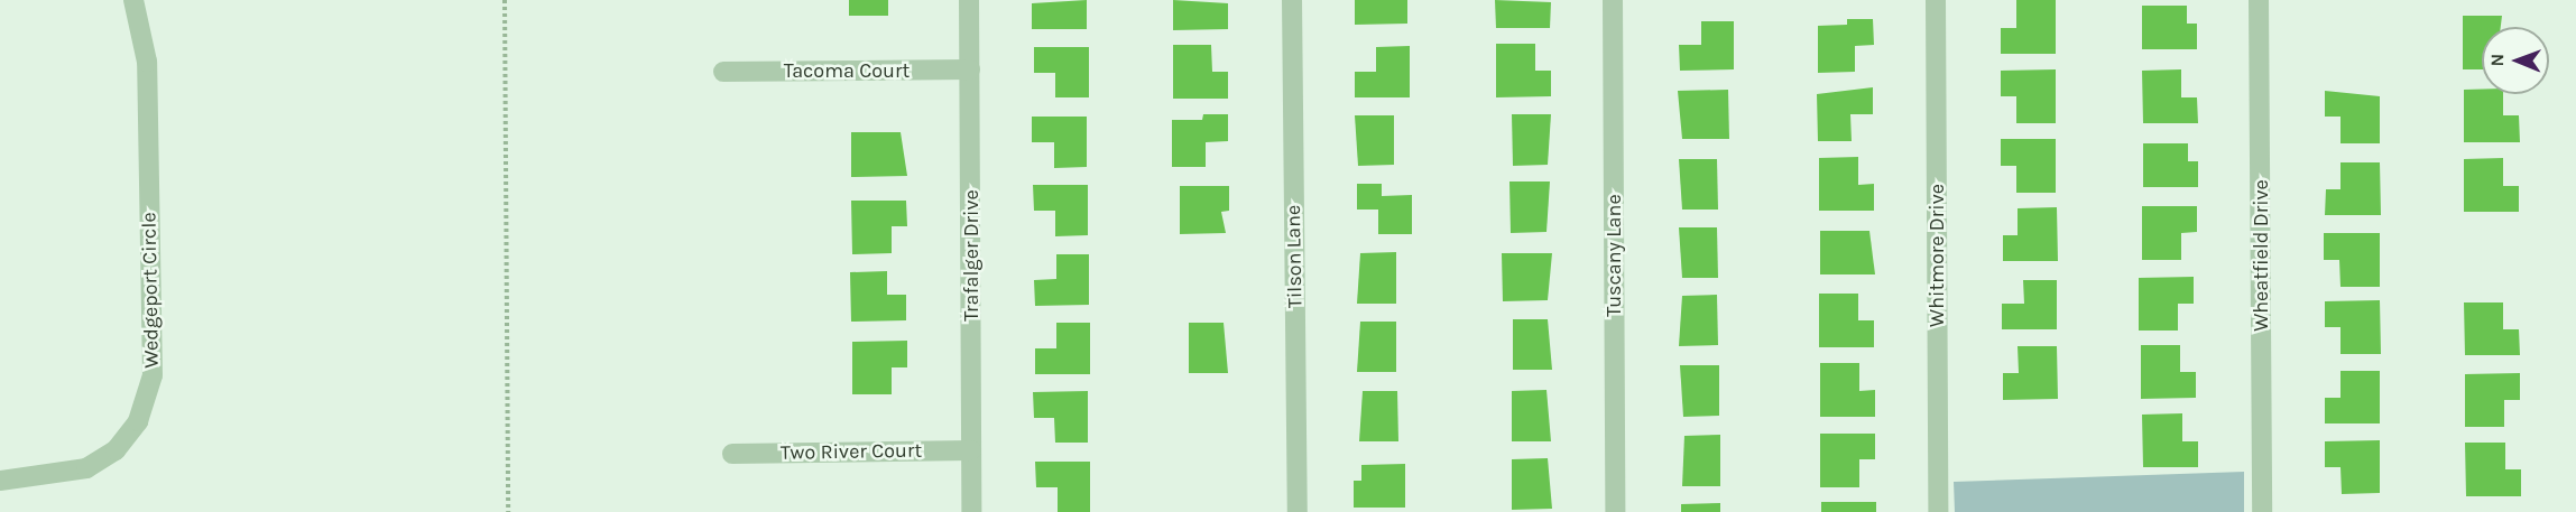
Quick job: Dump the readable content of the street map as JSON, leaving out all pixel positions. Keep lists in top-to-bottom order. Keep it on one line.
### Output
{"streets":{"street":["Tacoma Court","Trafalger Drive","Tuscany Lane","Whitmore Drive","Wheatfield Drive","Tilson Lane","Wedgeport Circle","Two River Court"]},"crossings":[["Tacoma Court","Trafalger Drive"],["Trafalger Drive","Two River Court"]],"north":"left"}
